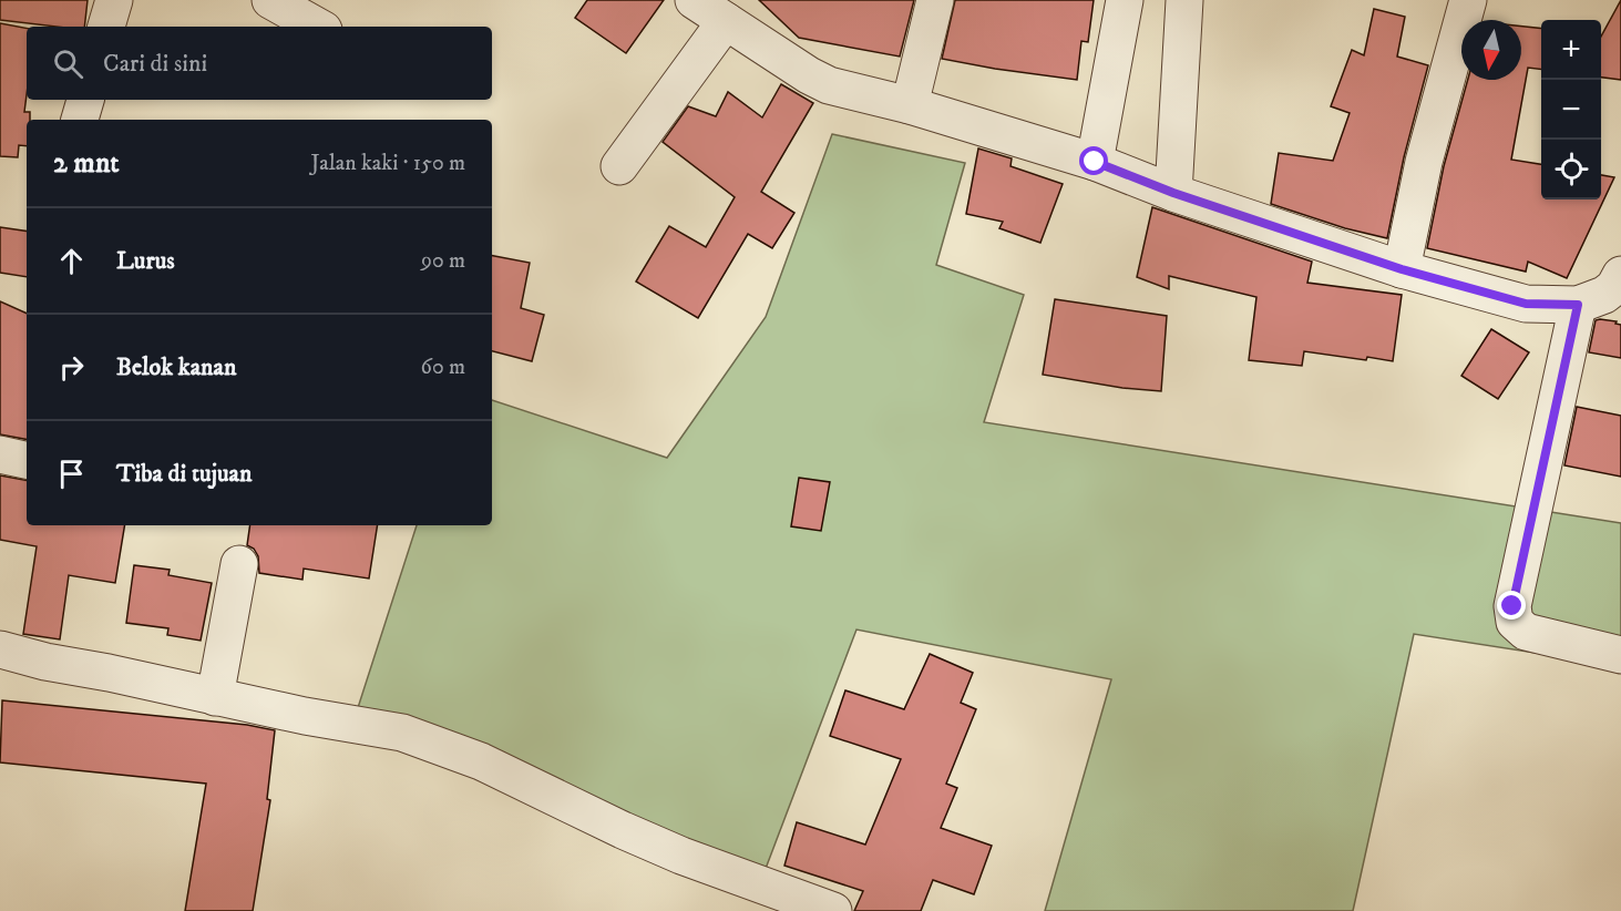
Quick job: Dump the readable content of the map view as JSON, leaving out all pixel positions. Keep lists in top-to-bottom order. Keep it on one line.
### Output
{"north":"bottom","page":{"map_buttons":["+","−"],"search":"Cari di sini","heading":["2 mnt","Jalan kaki · 150 m"],"list":[["Lurus","90 m"],["Belok kanan","60 m"],"Tiba di tujuan"]}}
